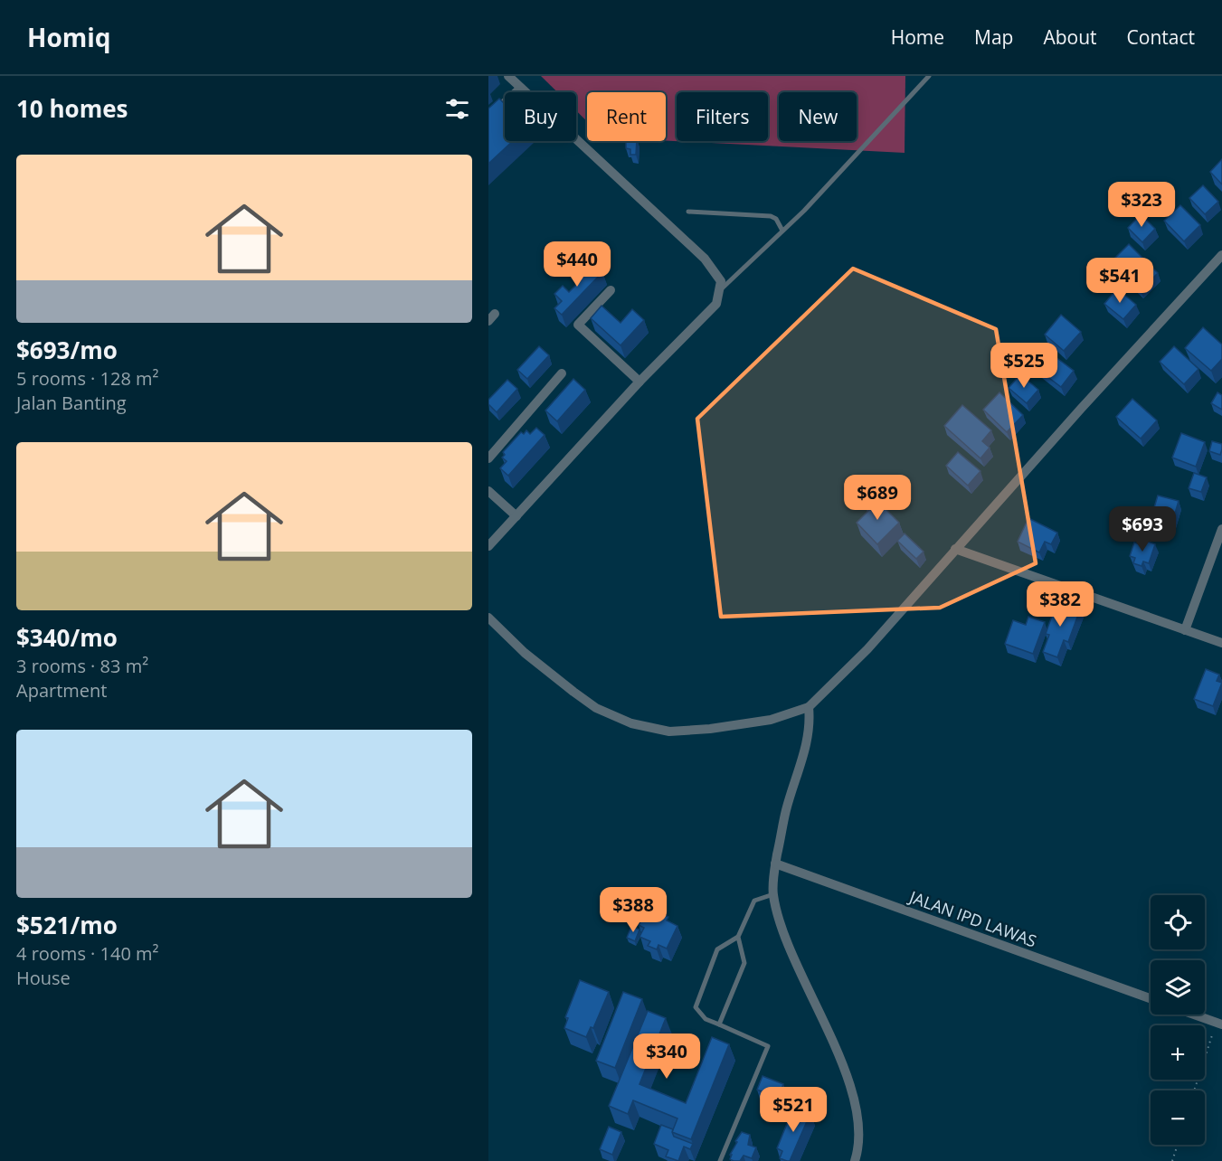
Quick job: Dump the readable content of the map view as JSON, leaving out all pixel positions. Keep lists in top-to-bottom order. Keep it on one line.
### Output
{"streets":{"street":["JALAN IPD LAWAS"]},"page":{"header":"Homiq","nav":["Home","Map","About","Contact"],"heading":"10 homes","chip":["Buy","Rent","Filters","New"],"list":[{"name":"$693/mo","note":"5 rooms · 128 m² · Jalan Banting"},{"name":"$340/mo","note":"3 rooms · 83 m² · Apartment"},{"name":"$521/mo","note":"4 rooms · 140 m² · House"}],"price":["$323","$440","$541","$525","$689","$693","$382","$388","$340","$521"],"map_buttons":["+","−"]}}
